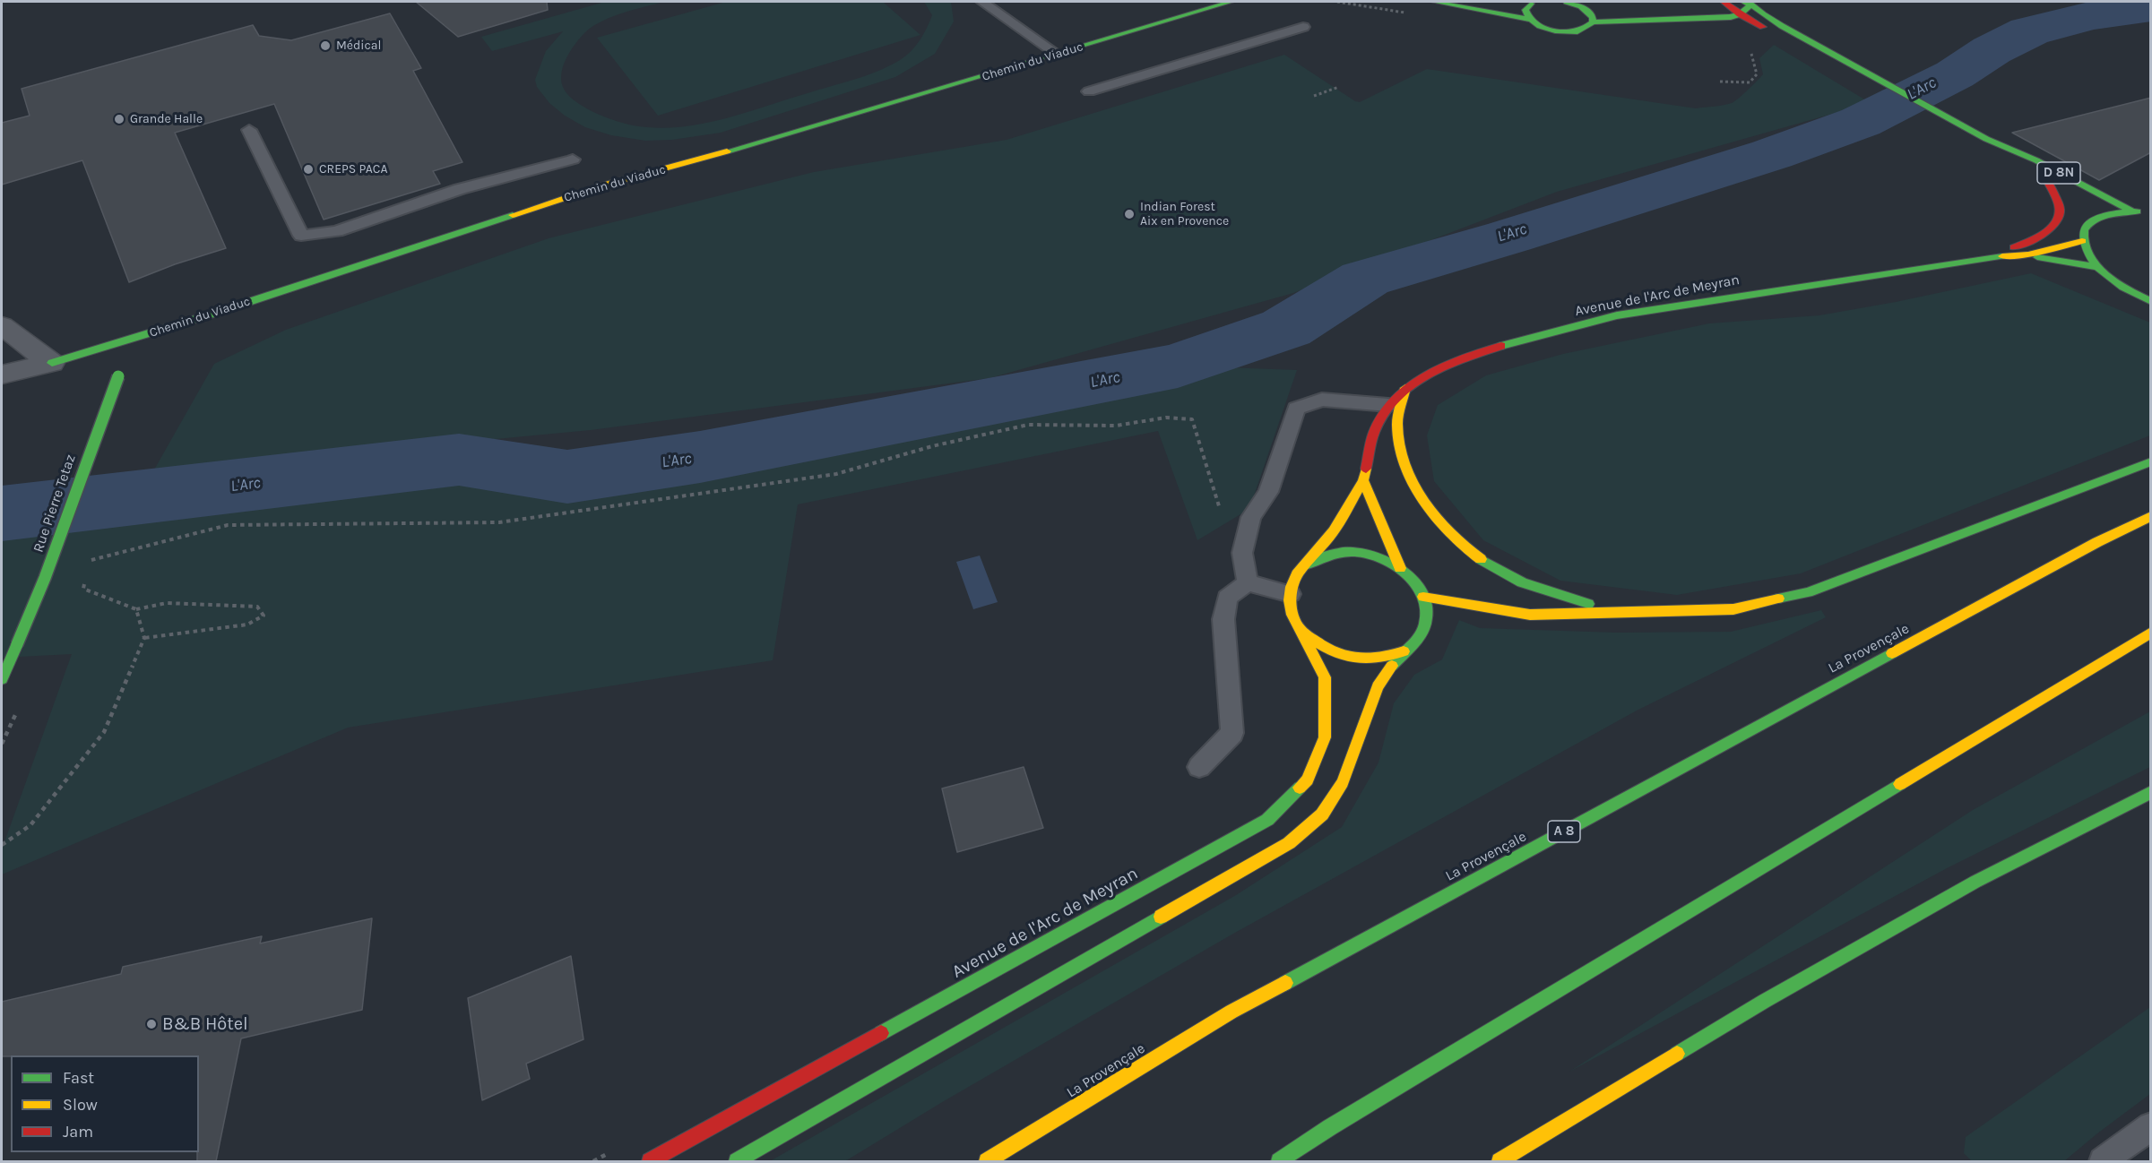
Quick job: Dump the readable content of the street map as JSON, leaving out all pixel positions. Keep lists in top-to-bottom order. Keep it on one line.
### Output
{"streets":{"main road":["Chemin du Viaduc","D 8N","Avenue de l'Arc de Meyran","Rue Pierre Tetaz","La Provençale","A 8"]},"crossings":[["Chemin du Viaduc","Rue Pierre Tetaz"],["D 8N","Avenue de l'Arc de Meyran"]],"water":["L'Arc"],"places":["Médical","Grande Halle","CREPS PACA","Indian Forest Aix en Provence","B&B Hôtel"],"legend":["Fast","Slow","Jam"]}
